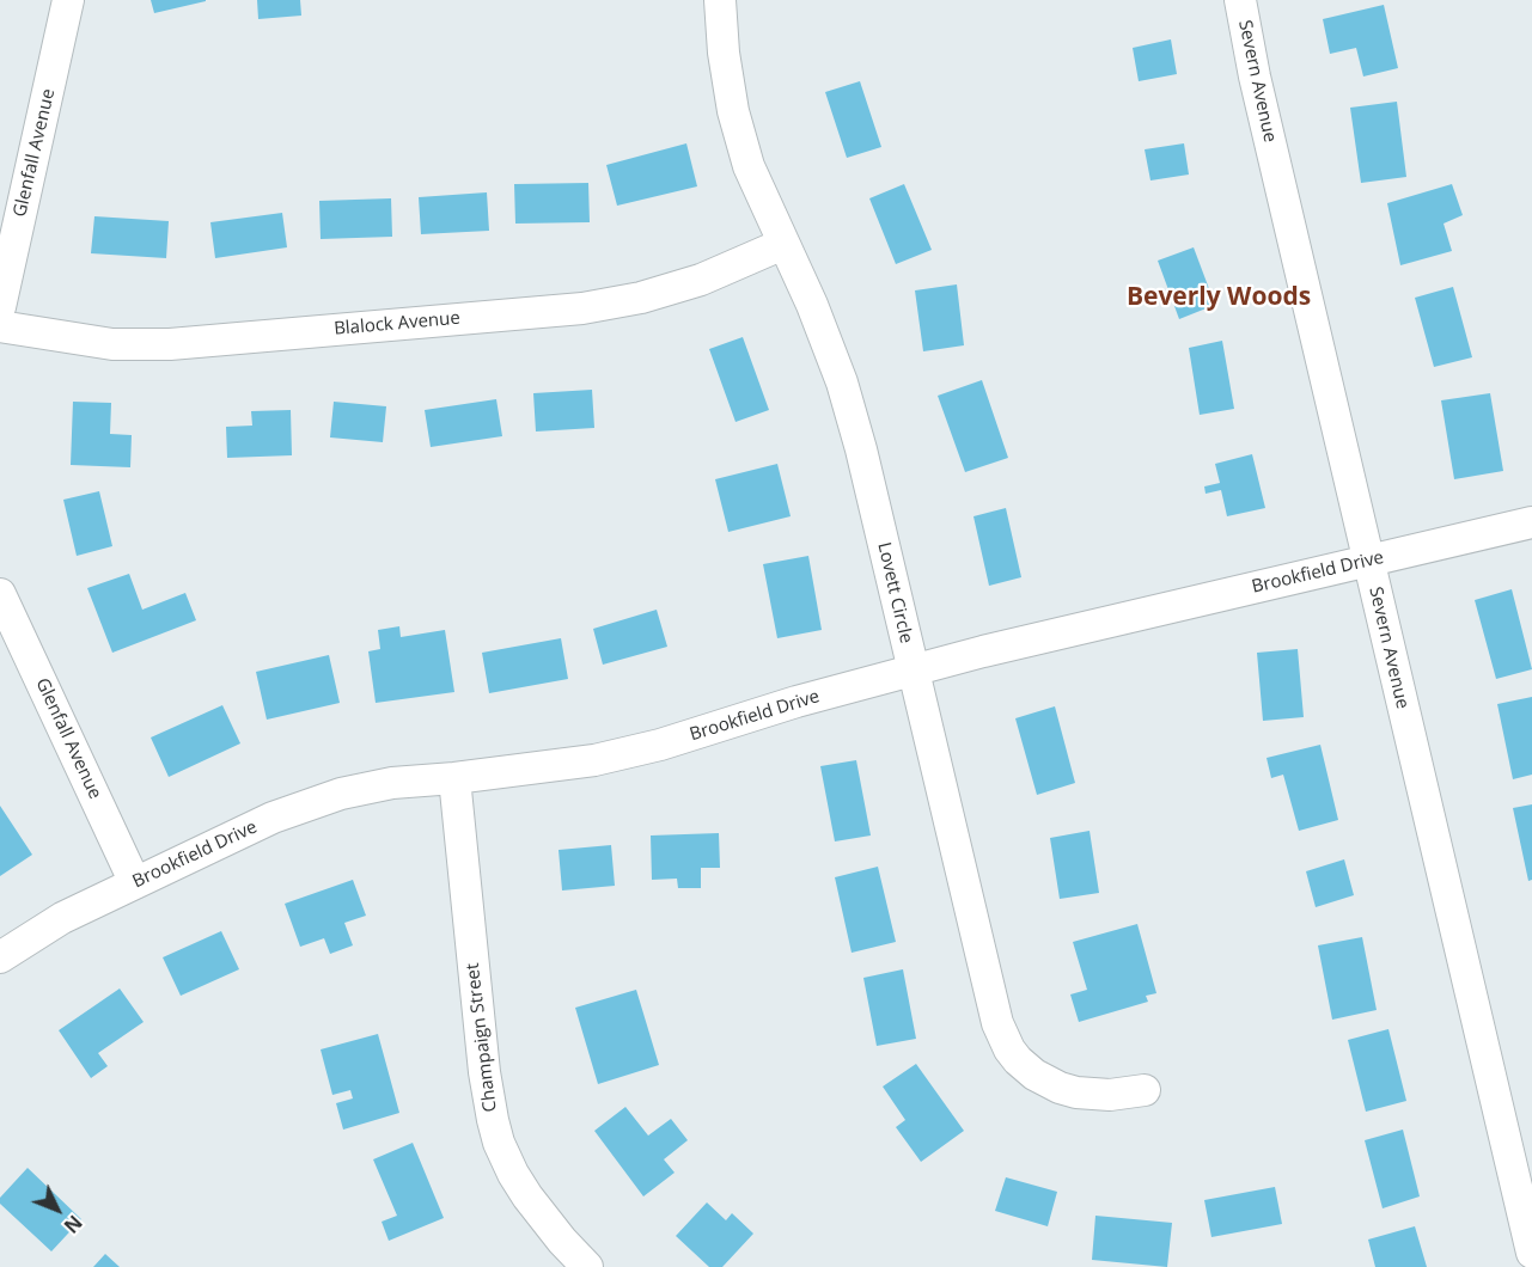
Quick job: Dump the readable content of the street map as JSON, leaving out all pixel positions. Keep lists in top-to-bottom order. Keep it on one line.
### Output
{"streets":{"street":["Severn Avenue","Glenfall Avenue","Blalock Avenue","Brookfield Drive","Lovett Circle","Champaign Street"]},"crossings":[["Severn Avenue","Brookfield Drive"],["Glenfall Avenue","Brookfield Drive"],["Blalock Avenue","Lovett Circle"],["Brookfield Drive","Lovett Circle"],["Brookfield Drive","Champaign Street"]],"districts":["Beverly Woods"],"north":"bottom right"}
